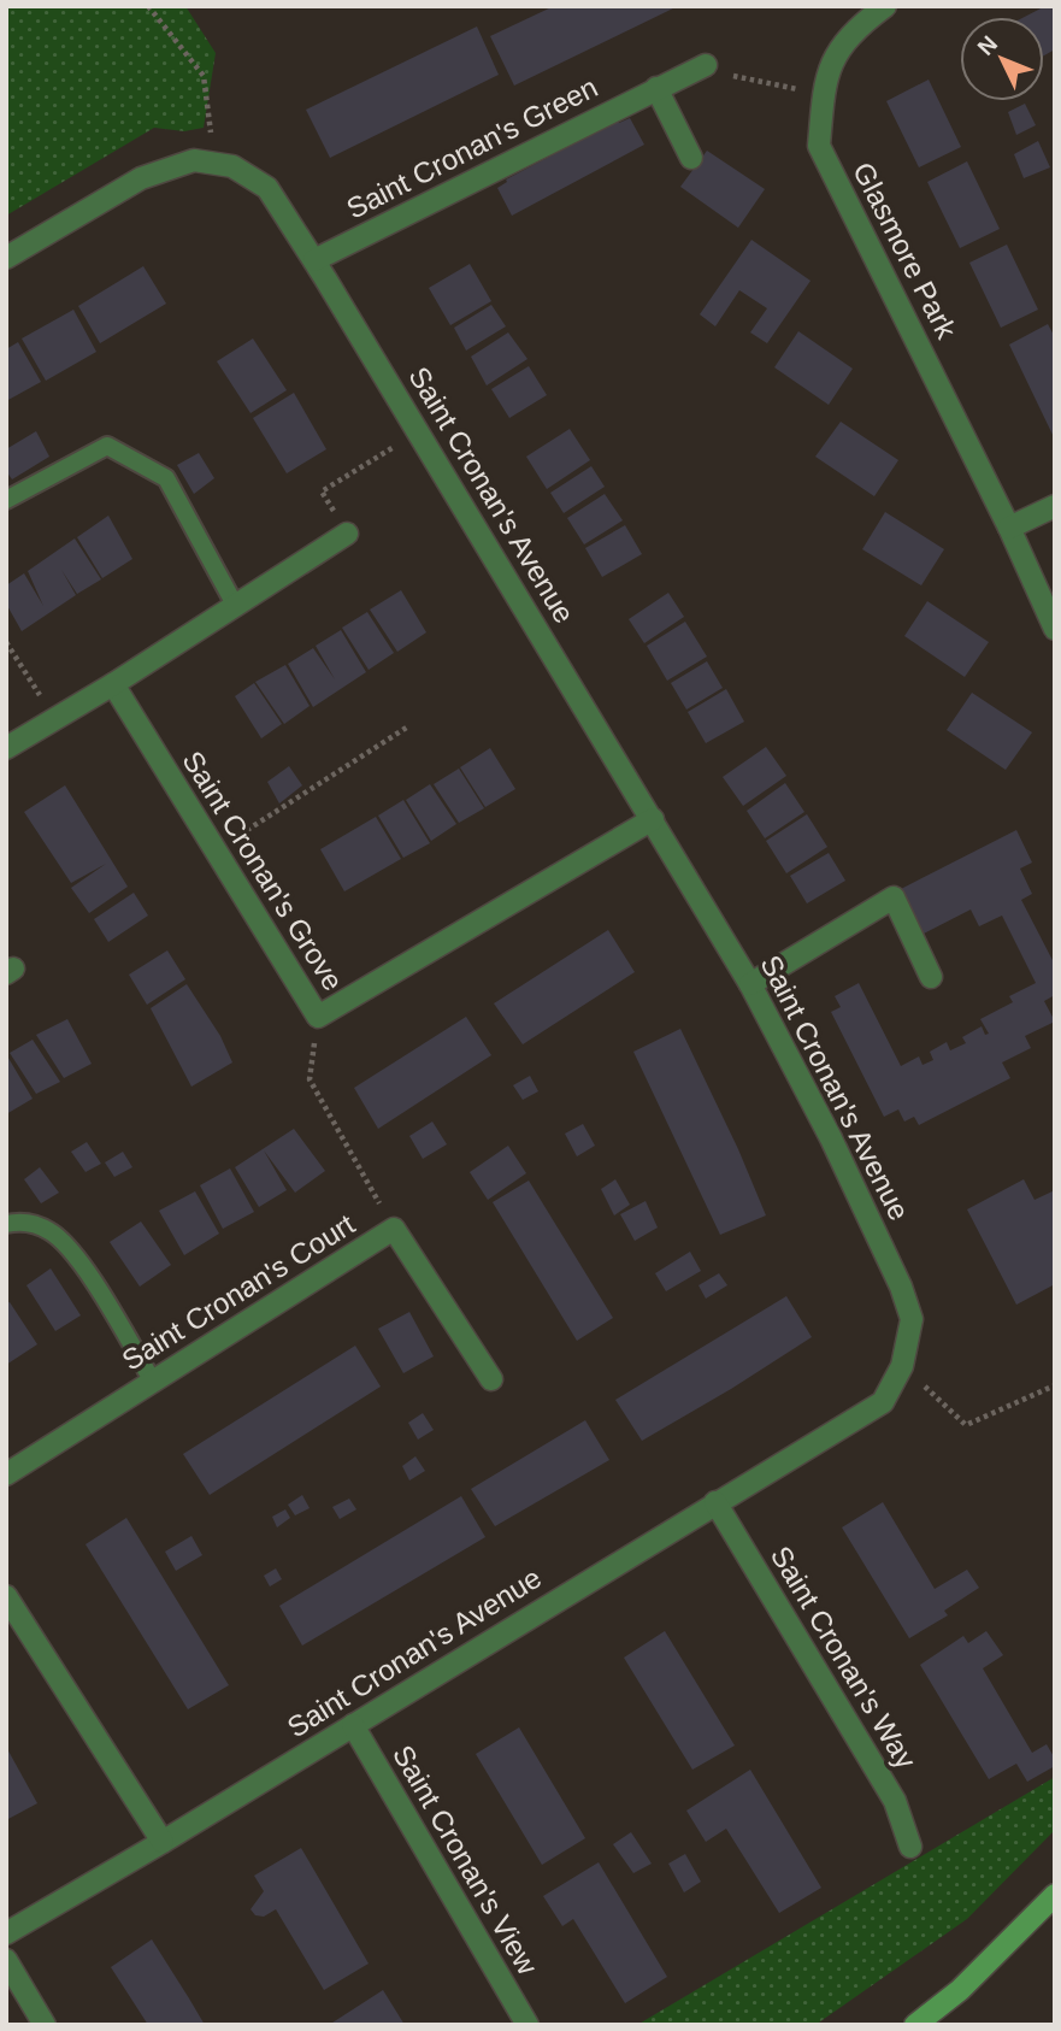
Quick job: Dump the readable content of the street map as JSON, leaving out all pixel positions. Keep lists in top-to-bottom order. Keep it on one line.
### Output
{"streets":{"street":["Saint Cronan's Green","Glasmore Park","Saint Cronan's Avenue","Saint Cronan's Grove","Saint Cronan's Court","Saint Cronan's Way","Saint Cronan's View"]},"crossings":[["Saint Cronan's Green","Saint Cronan's Avenue"],["Saint Cronan's Avenue","Saint Cronan's Grove"],["Saint Cronan's Avenue","Saint Cronan's Way"],["Saint Cronan's Avenue","Saint Cronan's View"]],"north":"top left"}
